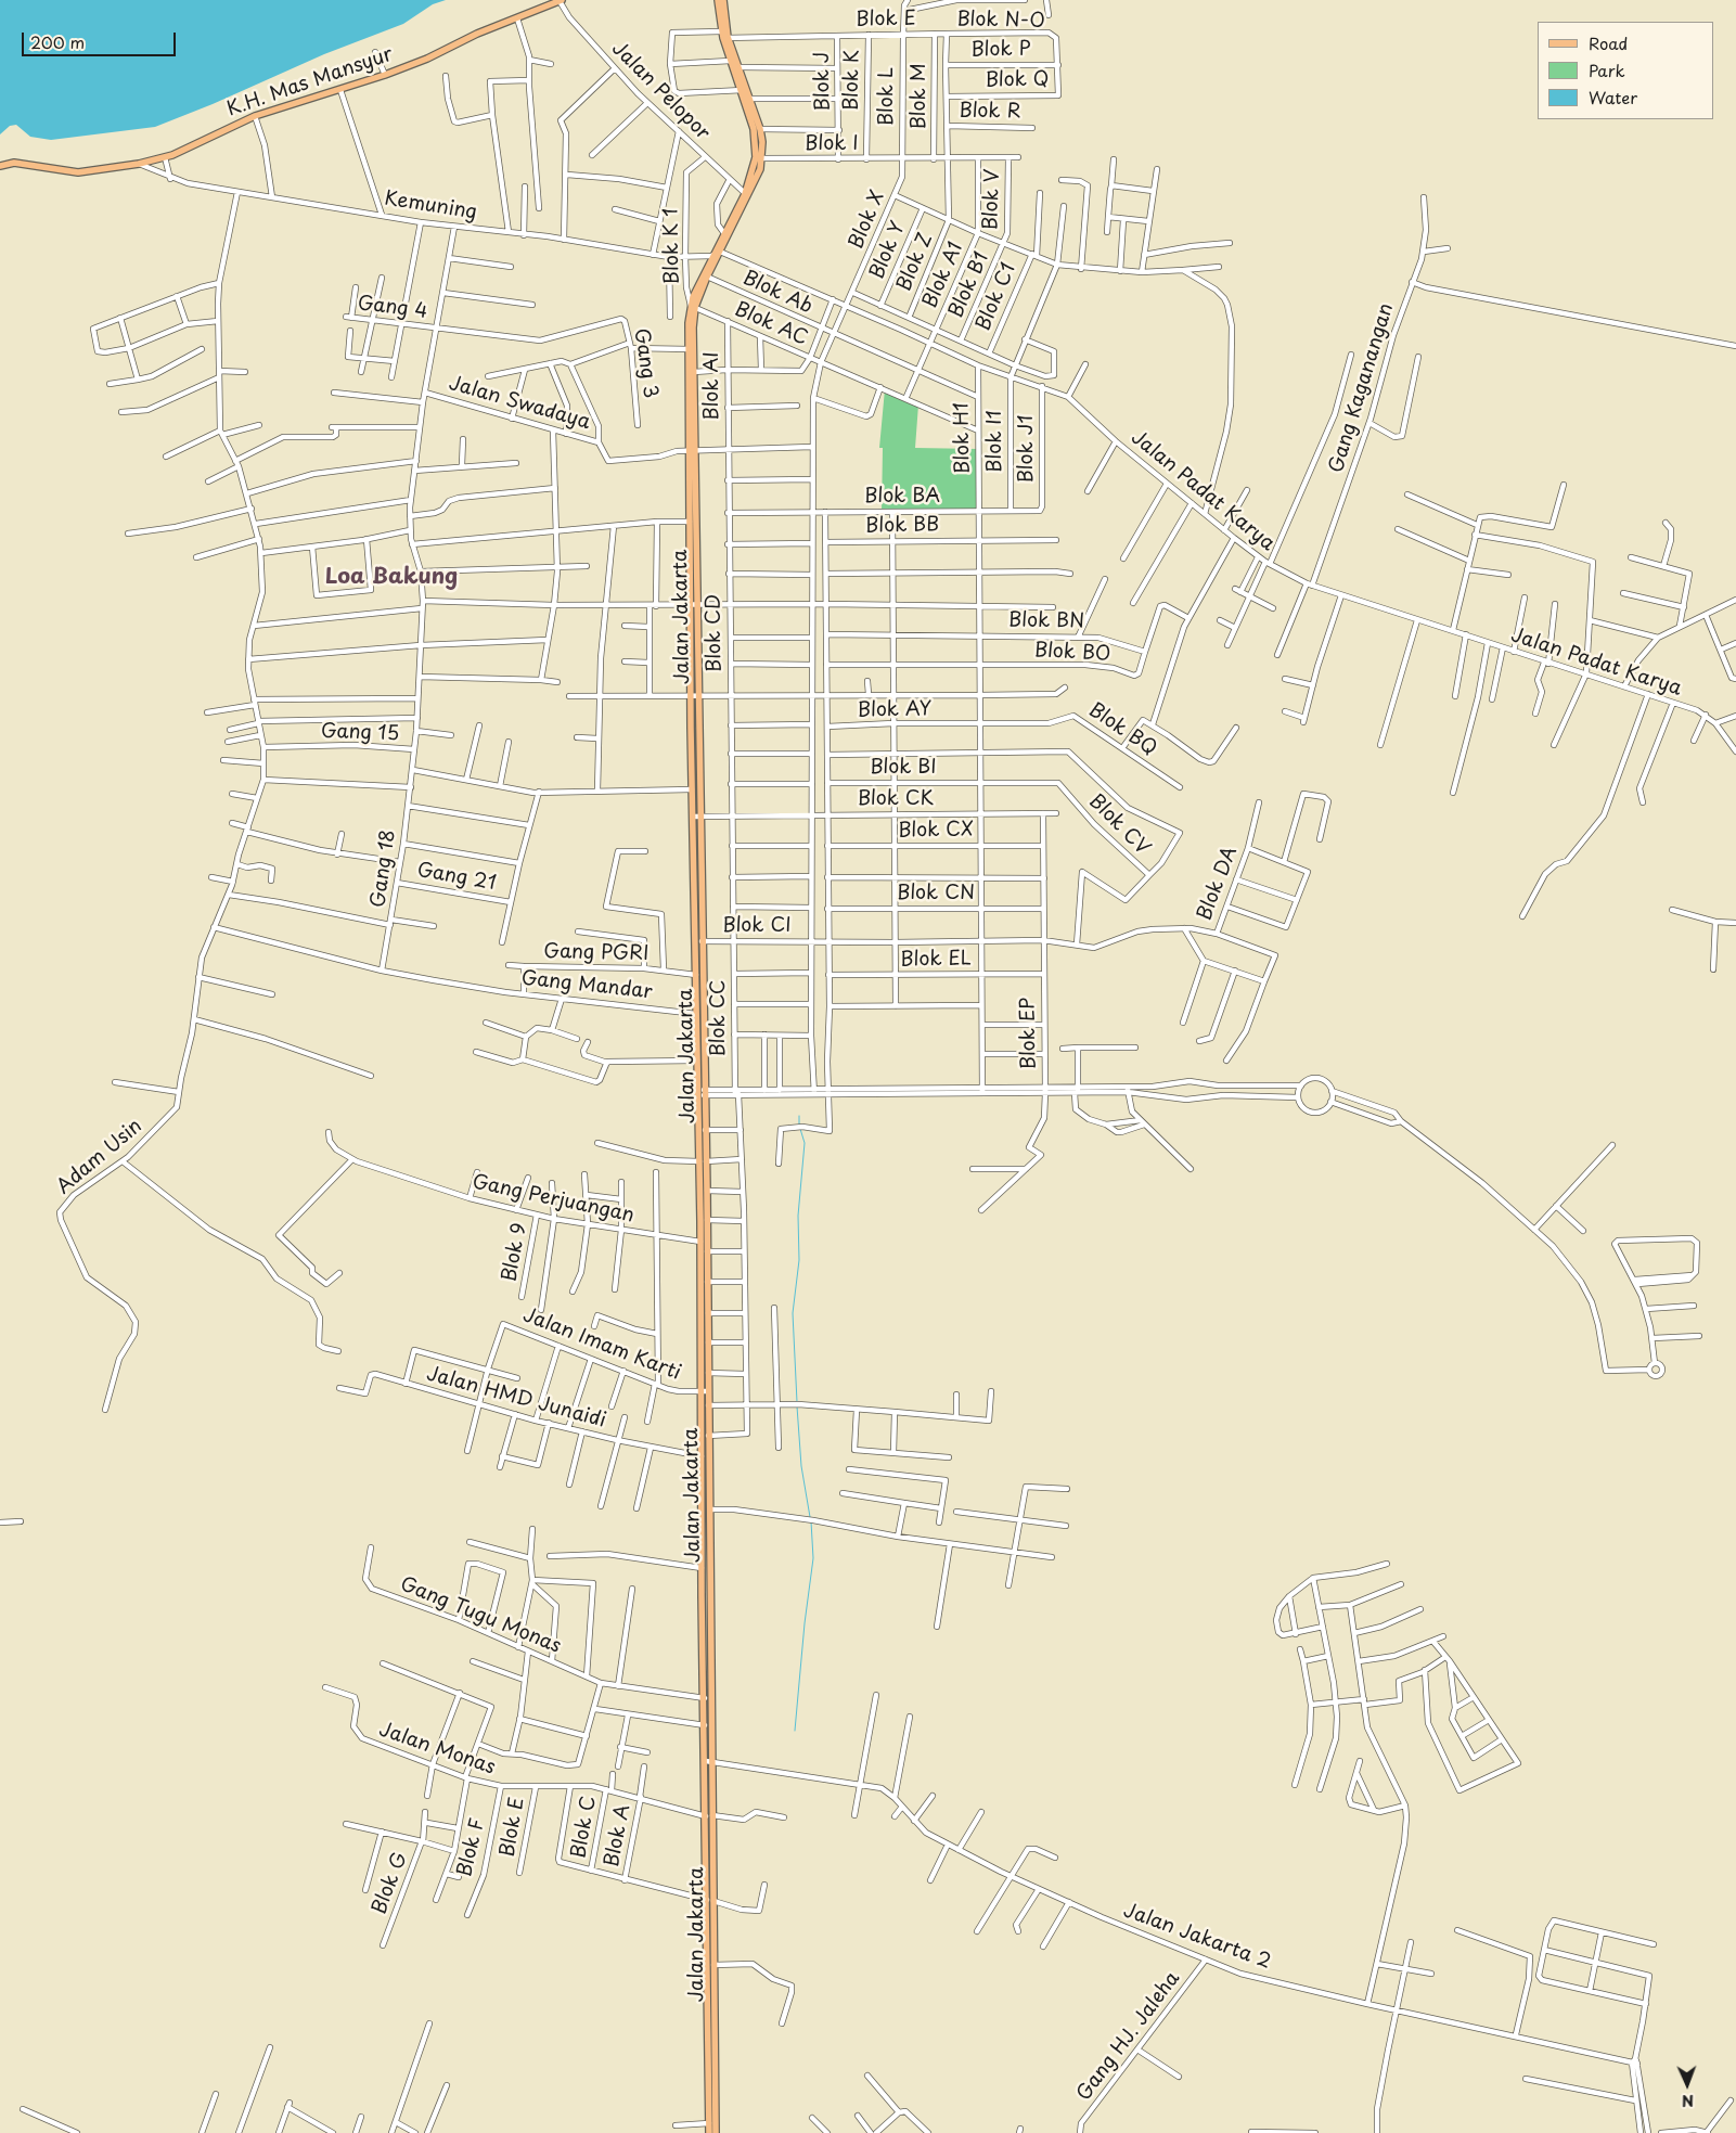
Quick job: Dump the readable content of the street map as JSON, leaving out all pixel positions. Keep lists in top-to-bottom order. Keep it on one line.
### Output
{"streets":{"main road":["K.H. Mas Mansyur","Jalan Jakarta"],"street":["Blok E","Blok N-O","Blok P","Blok K","Blok Q","Blok J","Jalan Pelopor","Blok L","Blok M","Blok R","Blok I","Blok V","Kemuning","Blok X","Blok K 1","Blok Y","Blok Z","Blok A1","Blok B1","Blok Ab","Blok C1","Gang 4","Blok AC","Gang 3","Blok AI","Gang Kaganangan","Jalan Swadaya","Blok H1","Blok I1","Blok J1","Jalan Padat Karya","Blok BA","Blok BB","Blok BN","Blok CD","Blok BO","Blok AY","Blok BQ","Gang 15","Blok BI","Blok CK","Blok CV","Blok CX","Gang 18","Gang 21","Blok DA","Blok CN","Blok CI","Gang PGRI","Blok EL","Gang Mandar","Blok CC","Blok EP","Adam Usin","Gang Perjuangan","Blok 9","Jalan Imam Karti","Jalan HMD Junaidi","Gang Tugu Monas","Jalan Monas","Blok C","Blok A","Blok F","Blok G","Jalan Jakarta 2","Gang HJ. Jaleha"]},"crossings":[["Blok E","Blok N-O"],["Blok E","Blok K"],["Blok E","Blok J"],["Blok E","Blok L"],["Blok E","Blok M"],["Blok E","Jalan Jakarta"],["Blok E","Jalan Monas"],["Blok N-O","Blok P"],["Blok N-O","Blok Q"],["Blok N-O","Blok M"],["Blok N-O","Blok R"],["Blok N-O","Blok Z"],["Blok P","Blok Q"],["Blok K","Blok I"],["Blok J","Blok I"],["K.H. Mas Mansyur","Jalan Pelopor"],["K.H. Mas Mansyur","Kemuning"],["Jalan Pelopor","Blok K 1"],["Jalan Pelopor","Jalan Jakarta"],["Blok L","Blok I"],["Blok L","Blok X"],["Blok I","Blok X"],["Blok I","Jalan Jakarta"],["Blok V","Blok B1"],["Kemuning","Blok K 1"],["Kemuning","Jalan Padat Karya"],["Kemuning","Jalan Jakarta"],["Kemuning","Gang 18"],["Blok X","Blok Ab"],["Blok X","Blok AC"],["Blok X","Jalan Padat Karya"],["Blok K 1","Blok AC"],["Blok K 1","Jalan Jakarta"],["Blok A1","Blok Ab"],["Blok A1","Jalan Padat Karya"],["Blok Ab","Blok H1"],["Blok Ab","Jalan Jakarta"],["Gang 4","Gang 3"],["Gang 4","Gang 18"],["Blok AC","Blok AI"],["Blok AC","Jalan Jakarta"],["Blok AI","Blok CD"],["Gang Kaganangan","Jalan Padat Karya"],["Jalan Swadaya","Jalan Jakarta"],["Jalan Swadaya","Gang 18"],["Blok H1","Jalan Padat Karya"],["Blok H1","Blok BA"],["Blok H1","Blok BB"],["Blok H1","Blok BN"],["Blok H1","Blok BO"],["Blok H1","Blok AY"],["Blok H1","Blok BQ"],["Blok H1","Blok BI"],["Blok I1","Jalan Padat Karya"],["Blok I1","Blok BA"],["Blok J1","Jalan Padat Karya"],["Blok J1","Blok BA"],["Jalan Padat Karya","Jalan Jakarta"],["Blok BA","Blok CD"],["Jalan Jakarta","Blok CI"],["Jalan Jakarta","Gang PGRI"],["Jalan Jakarta","Gang Mandar"],["Jalan Jakarta","Blok CC"],["Jalan Jakarta","Gang Perjuangan"],["Jalan Jakarta","Jalan Imam Karti"],["Jalan Jakarta","Jalan HMD Junaidi"],["Jalan Jakarta","Gang Tugu Monas"],["Jalan Jakarta","Jalan Monas"],["Jalan Jakarta","Jalan Jakarta 2"],["Blok BN","Blok BO"],["Blok CD","Blok CI"],["Blok CD","Blok CC"],["Blok AY","Blok BQ"],["Gang 15","Gang 18"],["Gang 15","Adam Usin"],["Blok BI","Blok CV"],["Blok CK","Blok EP"],["Blok CV","Blok DA"],["Blok CX","Blok EP"],["Gang 18","Gang 21"],["Gang 18","Gang Mandar"],["Blok DA","Blok CI"],["Blok DA","Blok EP"],["Blok CN","Blok EP"],["Blok CI","Blok CC"],["Gang PGRI","Gang Mandar"],["Blok EL","Blok EP"],["Gang Mandar","Adam Usin"],["Gang Perjuangan","Blok 9"],["Jalan Imam Karti","Jalan HMD Junaidi"],["Jalan Monas","Blok C"],["Jalan Monas","Blok A"],["Jalan Monas","Blok F"],["Jalan Jakarta 2","Gang HJ. Jaleha"]],"districts":["Loa Bakung"],"legend":["Road","Park","Water"],"scale_bar":"200 m","north":"bottom"}
